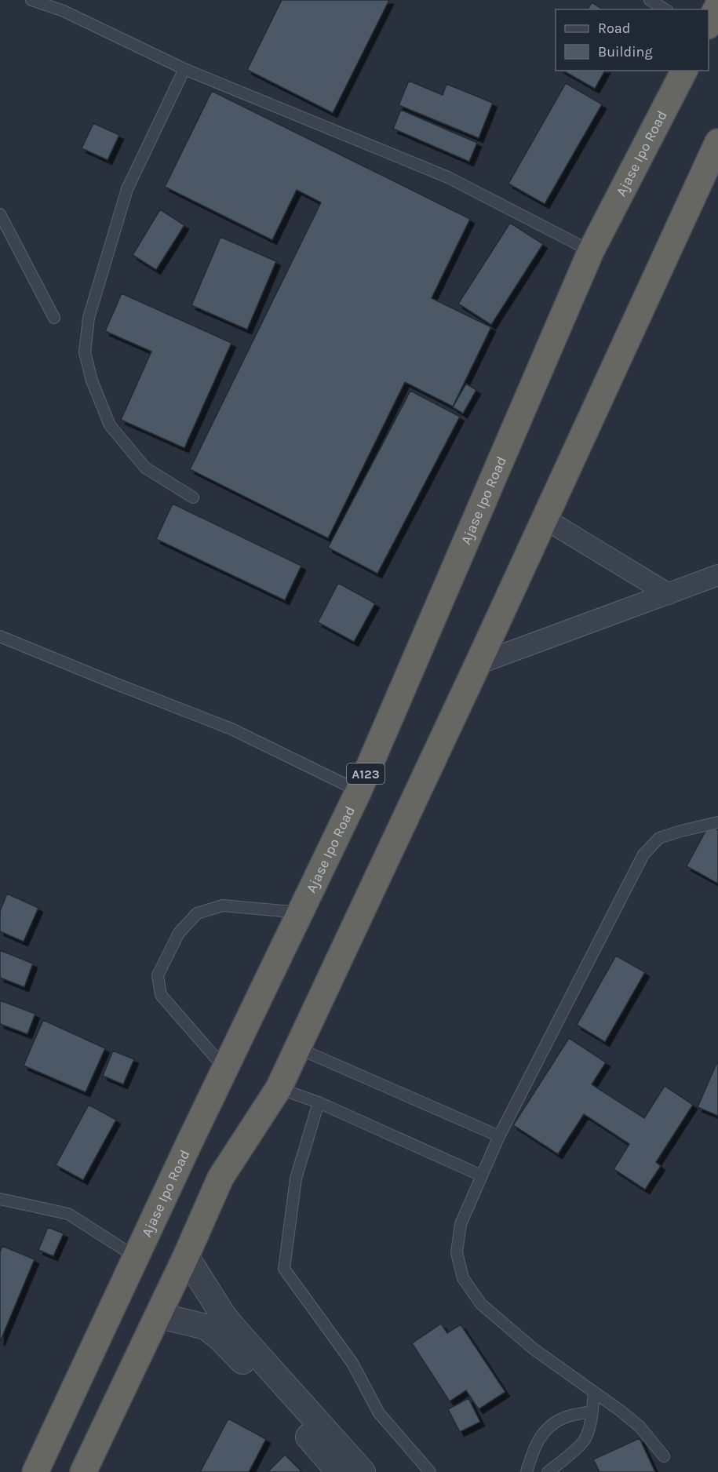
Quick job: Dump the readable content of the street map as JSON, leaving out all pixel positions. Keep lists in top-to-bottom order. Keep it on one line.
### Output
{"streets":{"highway":["Ajase Ipo Road","A123"]},"legend":["Road","Building"]}
